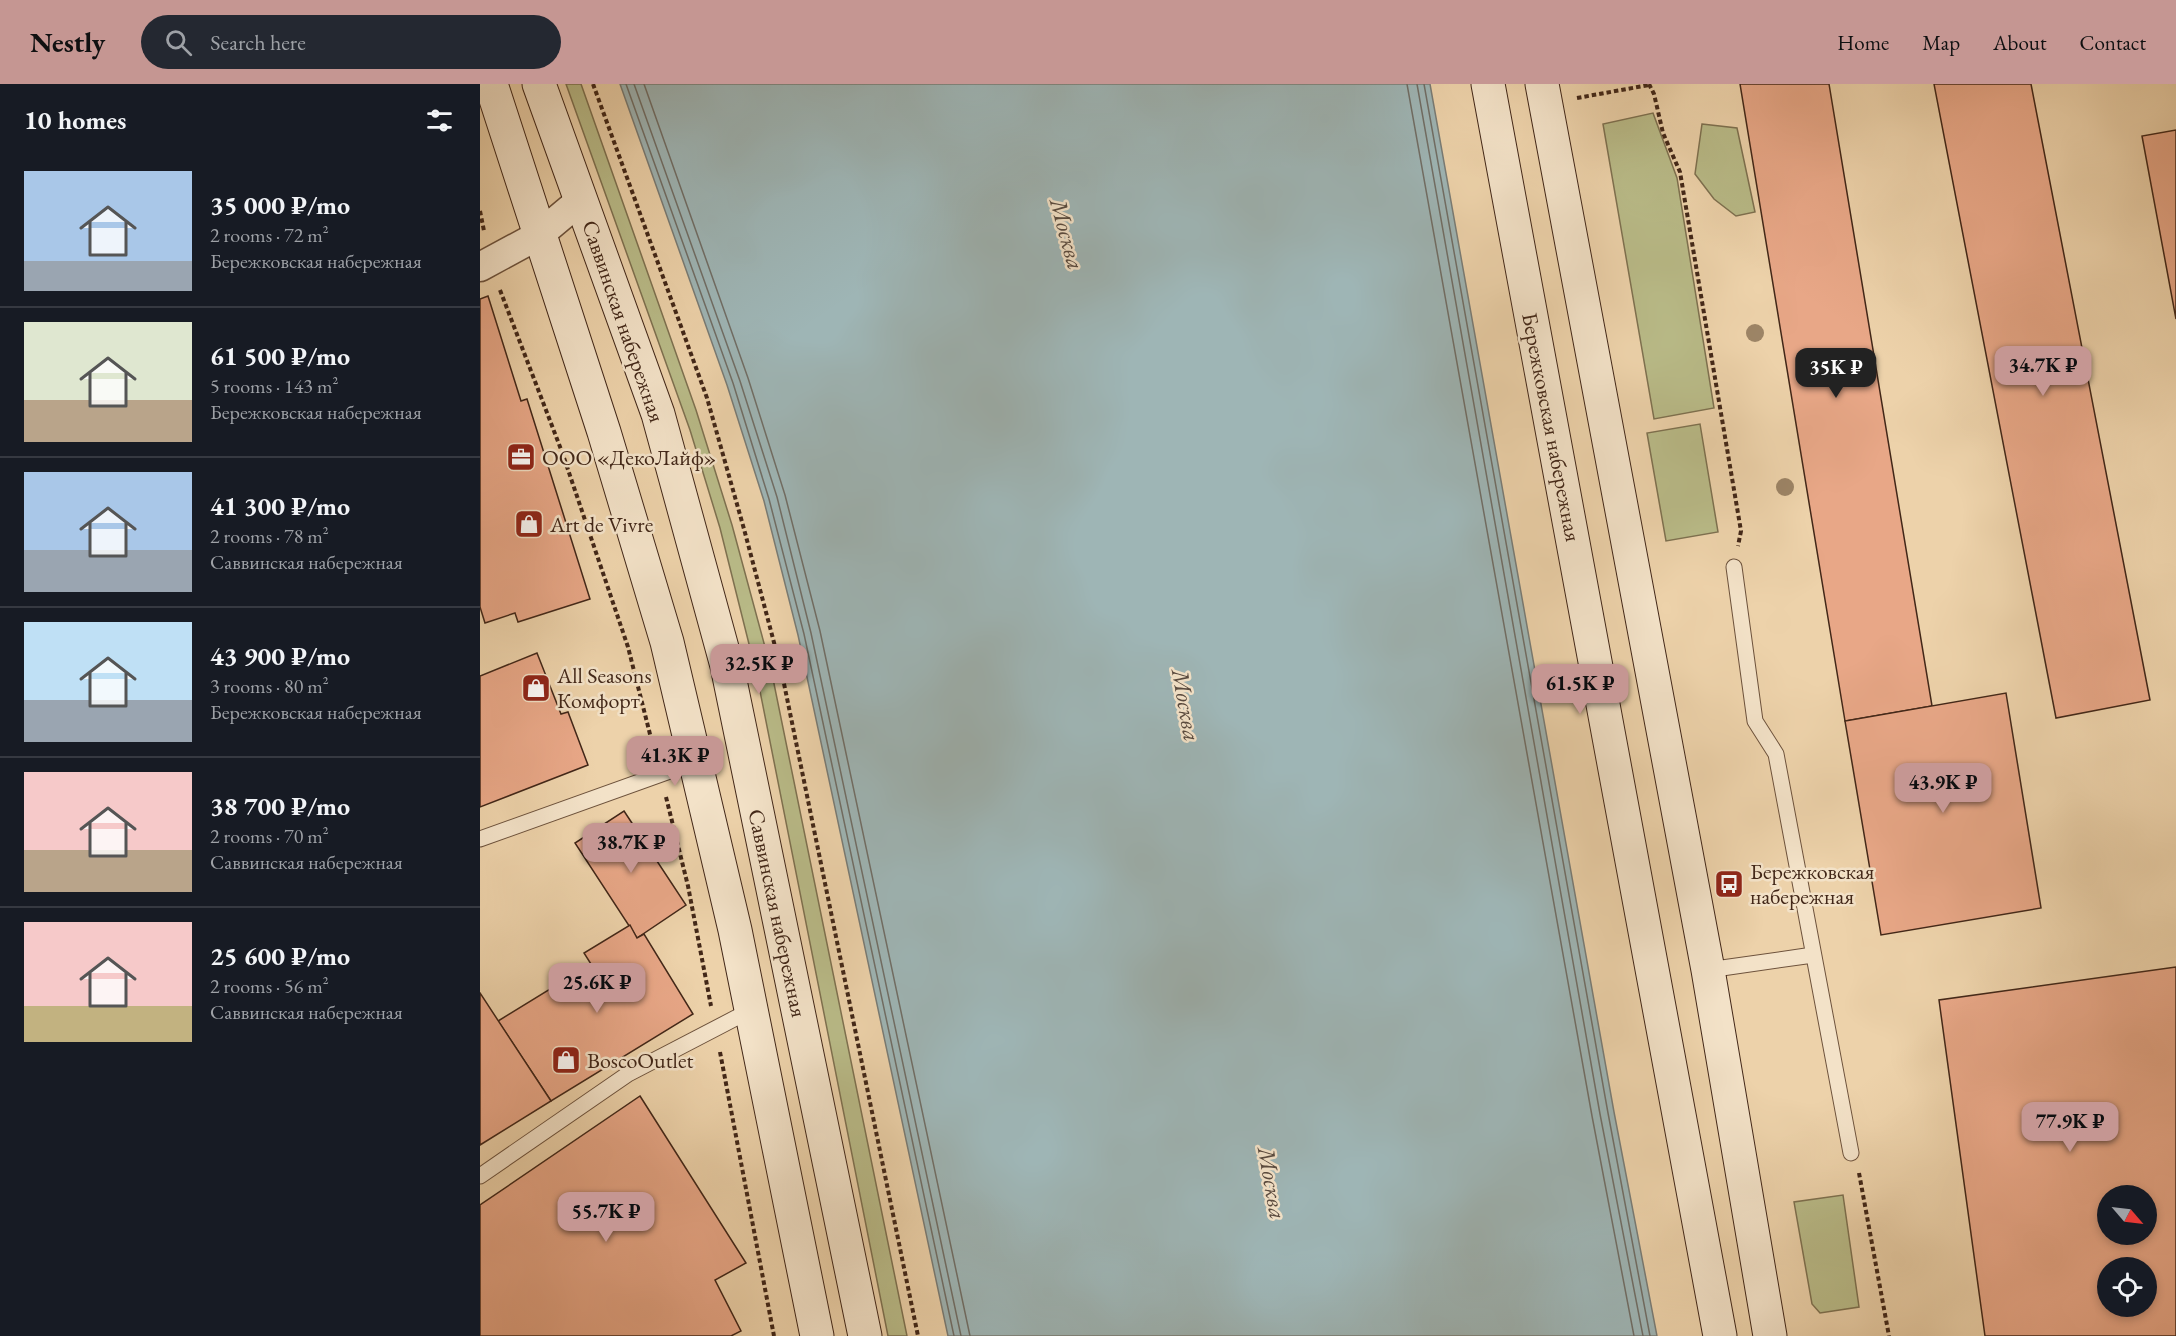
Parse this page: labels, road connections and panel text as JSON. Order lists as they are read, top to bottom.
{
  "streets": {
    "main road": ["Саввинская набережная", "Бережковская набережная"]
  },
  "water": ["Москва"],
  "places": {
    "office": ["ООО «ДекоЛайф»"],
    "shop": ["Art de Vivre", "All Seasons Комфорт", "BoscoOutlet"],
    "bus stop": ["Бережковская набережная"]
  },
  "north": "bottom right",
  "page": {
    "header": "Nestly",
    "search": "Search here",
    "nav": [
      "Home",
      "Map",
      "About",
      "Contact"
    ],
    "heading": "10 homes",
    "list": [
      {
        "name": "35 000 ₽/mo",
        "note": "2 rooms · 72 m² · Бережковская набережная"
      },
      {
        "name": "61 500 ₽/mo",
        "note": "5 rooms · 143 m² · Бережковская набережная"
      },
      {
        "name": "41 300 ₽/mo",
        "note": "2 rooms · 78 m² · Саввинская набережная"
      },
      {
        "name": "43 900 ₽/mo",
        "note": "3 rooms · 80 m² · Бережковская набережная"
      },
      {
        "name": "38 700 ₽/mo",
        "note": "2 rooms · 70 m² · Саввинская набережная"
      },
      {
        "name": "25 600 ₽/mo",
        "note": "2 rooms · 56 m² · Саввинская набережная"
      }
    ],
    "price": [
      "34.7K ₽",
      "35K ₽",
      "32.5K ₽",
      "61.5K ₽",
      "41.3K ₽",
      "43.9K ₽",
      "38.7K ₽",
      "25.6K ₽",
      "77.9K ₽",
      "55.7K ₽"
    ]
  }
}
